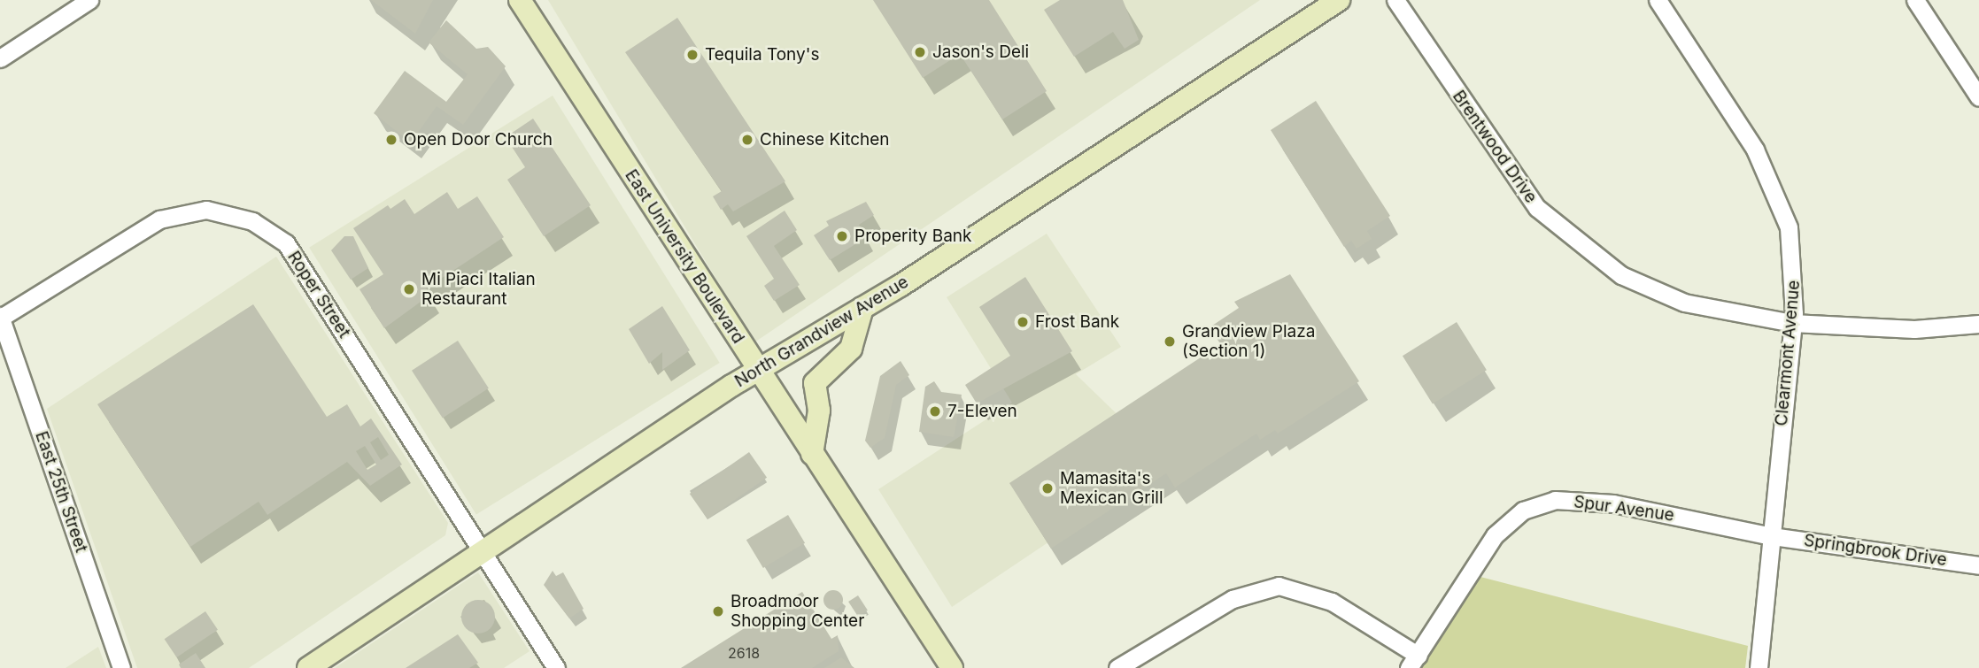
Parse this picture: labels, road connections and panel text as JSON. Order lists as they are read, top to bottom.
{
  "streets": {
    "main road": ["East University Boulevard", "North Grandview Avenue"],
    "street": [
      "Brentwood Drive",
      "Roper Street",
      "Clearmont Avenue",
      "East 25th Street",
      "Spur Avenue",
      "Springbrook Drive"
    ]
  },
  "crossings": [
    ["Brentwood Drive", "Clearmont Avenue"],
    ["East University Boulevard", "North Grandview Avenue"],
    ["Roper Street", "North Grandview Avenue"],
    ["Roper Street", "East 25th Street"],
    ["Clearmont Avenue", "Spur Avenue"],
    ["Clearmont Avenue", "Springbrook Drive"],
    ["Spur Avenue", "Springbrook Drive"]
  ],
  "places": [
    "Jason's Deli",
    "Tequila Tony's",
    "Open Door Church",
    "Chinese Kitchen",
    "Properity Bank",
    "Mi Piaci Italian Restaurant",
    "Frost Bank",
    "Grandview Plaza (Section 1)",
    "7-Eleven",
    "Mamasita's Mexican Grill",
    "Broadmoor Shopping Center"
  ],
  "house_numbers": ["2618"]
}
